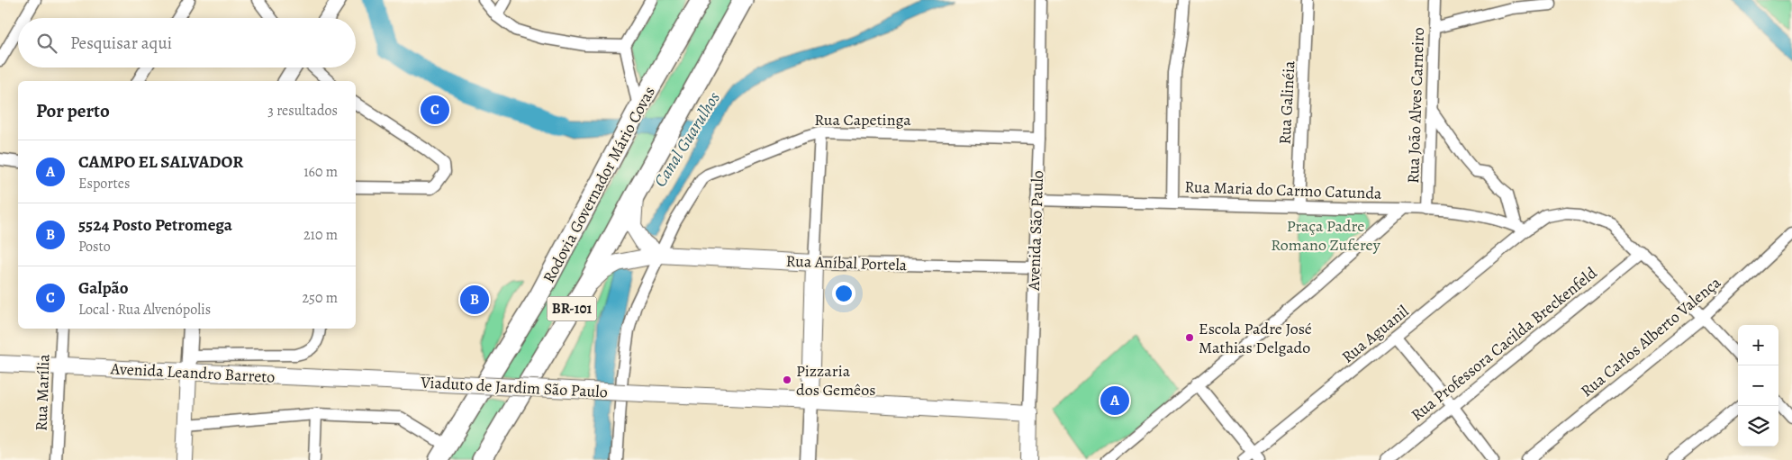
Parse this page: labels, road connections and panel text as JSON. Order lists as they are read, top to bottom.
{
  "streets": {
    "highway": ["Rodovia Governador Mário Covas", "BR-101"],
    "main road": [
      "Avenida São Paulo",
      "Rua Aníbal Portela",
      "Avenida Leandro Barreto",
      "Viaduto de Jardim São Paulo"
    ],
    "street": [
      "Rua Galinéia",
      "Rua João Alves Carneiro",
      "Rua Capetinga",
      "Rua Maria do Carmo Catunda",
      "Rua Aguanil",
      "Rua Carlos Alberto Valença",
      "Rua Professora Cacilda Breckenfeld",
      "Rua Marília"
    ]
  },
  "crossings": [
    ["Rua Galinéia", "Rua Maria do Carmo Catunda"],
    ["Rua João Alves Carneiro", "Rua Maria do Carmo Catunda"],
    ["Rua Capetinga", "Avenida São Paulo"],
    ["Rua Capetinga", "Rua Aníbal Portela"],
    ["Rua Maria do Carmo Catunda", "Avenida São Paulo"],
    ["Rua Maria do Carmo Catunda", "Rua Aguanil"],
    ["Avenida São Paulo", "Rua Aníbal Portela"],
    ["Avenida São Paulo", "Viaduto de Jardim São Paulo"],
    ["Rua Aníbal Portela", "BR-101"],
    ["Rua Aguanil", "Rua Carlos Alberto Valença"],
    ["Rua Aguanil", "Rua Professora Cacilda Breckenfeld"],
    ["Avenida Leandro Barreto", "Viaduto de Jardim São Paulo"],
    ["Avenida Leandro Barreto", "Rua Marília"]
  ],
  "water": ["Canal Guarulhos"],
  "parks": ["Praça Padre Romano Zuferey"],
  "places": ["Escola Padre José Mathias Delgado", "Pizzaria dos Gemêos"],
  "page": {
    "search": "Pesquisar aqui",
    "heading": ["Por perto", "3 resultados"],
    "pins": ["C", "B", "A"],
    "list": [
      {
        "mark": "A",
        "name": "CAMPO EL SALVADOR",
        "note": "Esportes",
        "value": "160 m"
      },
      {
        "mark": "B",
        "name": "5524 Posto Petromega",
        "note": "Posto",
        "value": "210 m"
      },
      {
        "mark": "C",
        "name": "Galpão",
        "note": "Local · Rua Alvenópolis",
        "value": "250 m"
      }
    ],
    "map_buttons": ["+", "−"]
  }
}
